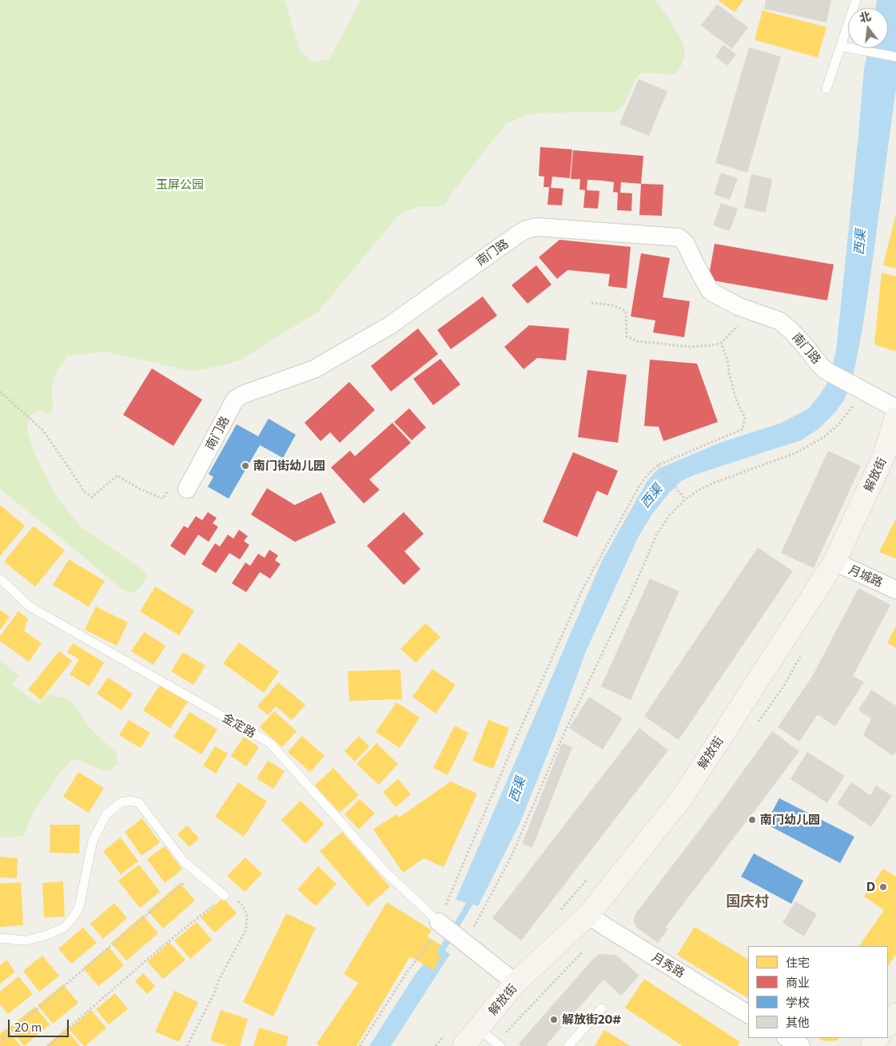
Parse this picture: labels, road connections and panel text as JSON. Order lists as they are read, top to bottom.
{
  "streets": {
    "street": [
      "南门路",
      "解放街",
      "月城路",
      "月秀路"
    ],
    "lane": ["金定路"]
  },
  "crossings": [
    ["解放街", "月城路"],
    ["解放街", "月秀路"]
  ],
  "districts": ["国庆村"],
  "water": ["西渠"],
  "parks": ["玉屏公园"],
  "places": [
    "南门街幼儿园",
    "南门幼儿园",
    "D",
    "解放街20#"
  ],
  "legend": [
    "住宅",
    "商业",
    "学校",
    "其他"
  ],
  "scale_bar": "20 m",
  "north": "top"
}
